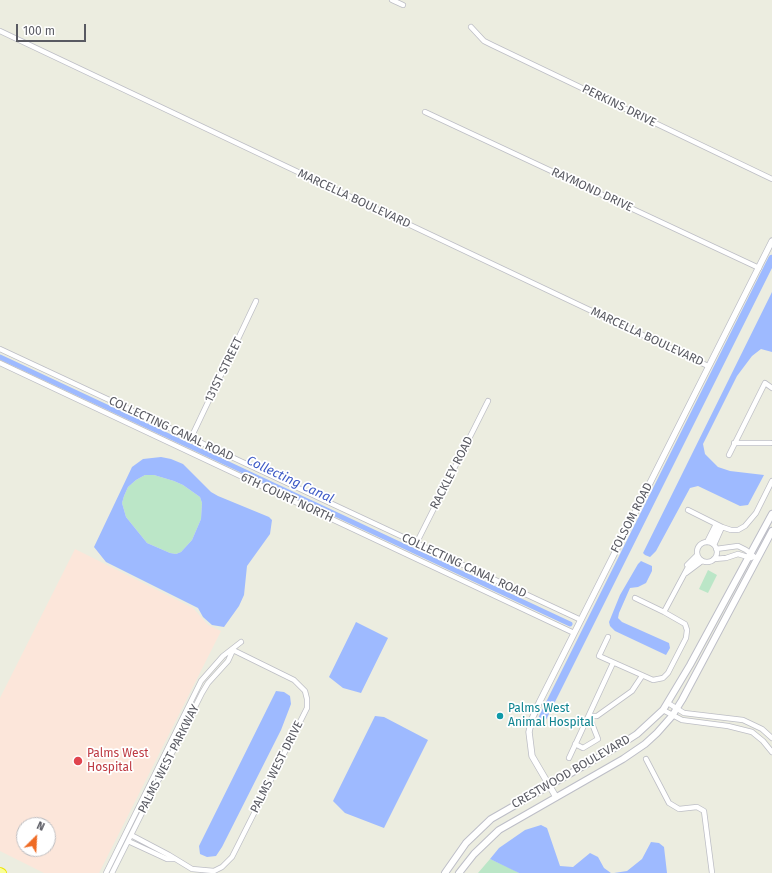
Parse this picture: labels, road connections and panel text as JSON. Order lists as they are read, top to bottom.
{
  "streets": {
    "main road": ["CRESTWOOD BOULEVARD"],
    "street": [
      "PERKINS DRIVE",
      "RAYMOND DRIVE",
      "MARCELLA BOULEVARD",
      "131ST STREET",
      "COLLECTING CANAL ROAD",
      "RACKLEY ROAD",
      "6TH COURT NORTH",
      "FOLSOM ROAD",
      "PALMS WEST PARKWAY",
      "PALMS WEST DRIVE"
    ]
  },
  "crossings": [
    ["RAYMOND DRIVE", "FOLSOM ROAD"],
    ["MARCELLA BOULEVARD", "FOLSOM ROAD"],
    ["131ST STREET", "COLLECTING CANAL ROAD"],
    ["COLLECTING CANAL ROAD", "RACKLEY ROAD"],
    ["COLLECTING CANAL ROAD", "FOLSOM ROAD"],
    ["6TH COURT NORTH", "FOLSOM ROAD"],
    ["FOLSOM ROAD", "CRESTWOOD BOULEVARD"],
    ["PALMS WEST PARKWAY", "PALMS WEST DRIVE"]
  ],
  "water": ["Collecting Canal"],
  "places": ["Palms West Animal Hospital", "Palms West Hospital"],
  "scale_bar": "100 m",
  "north": "top right"
}
